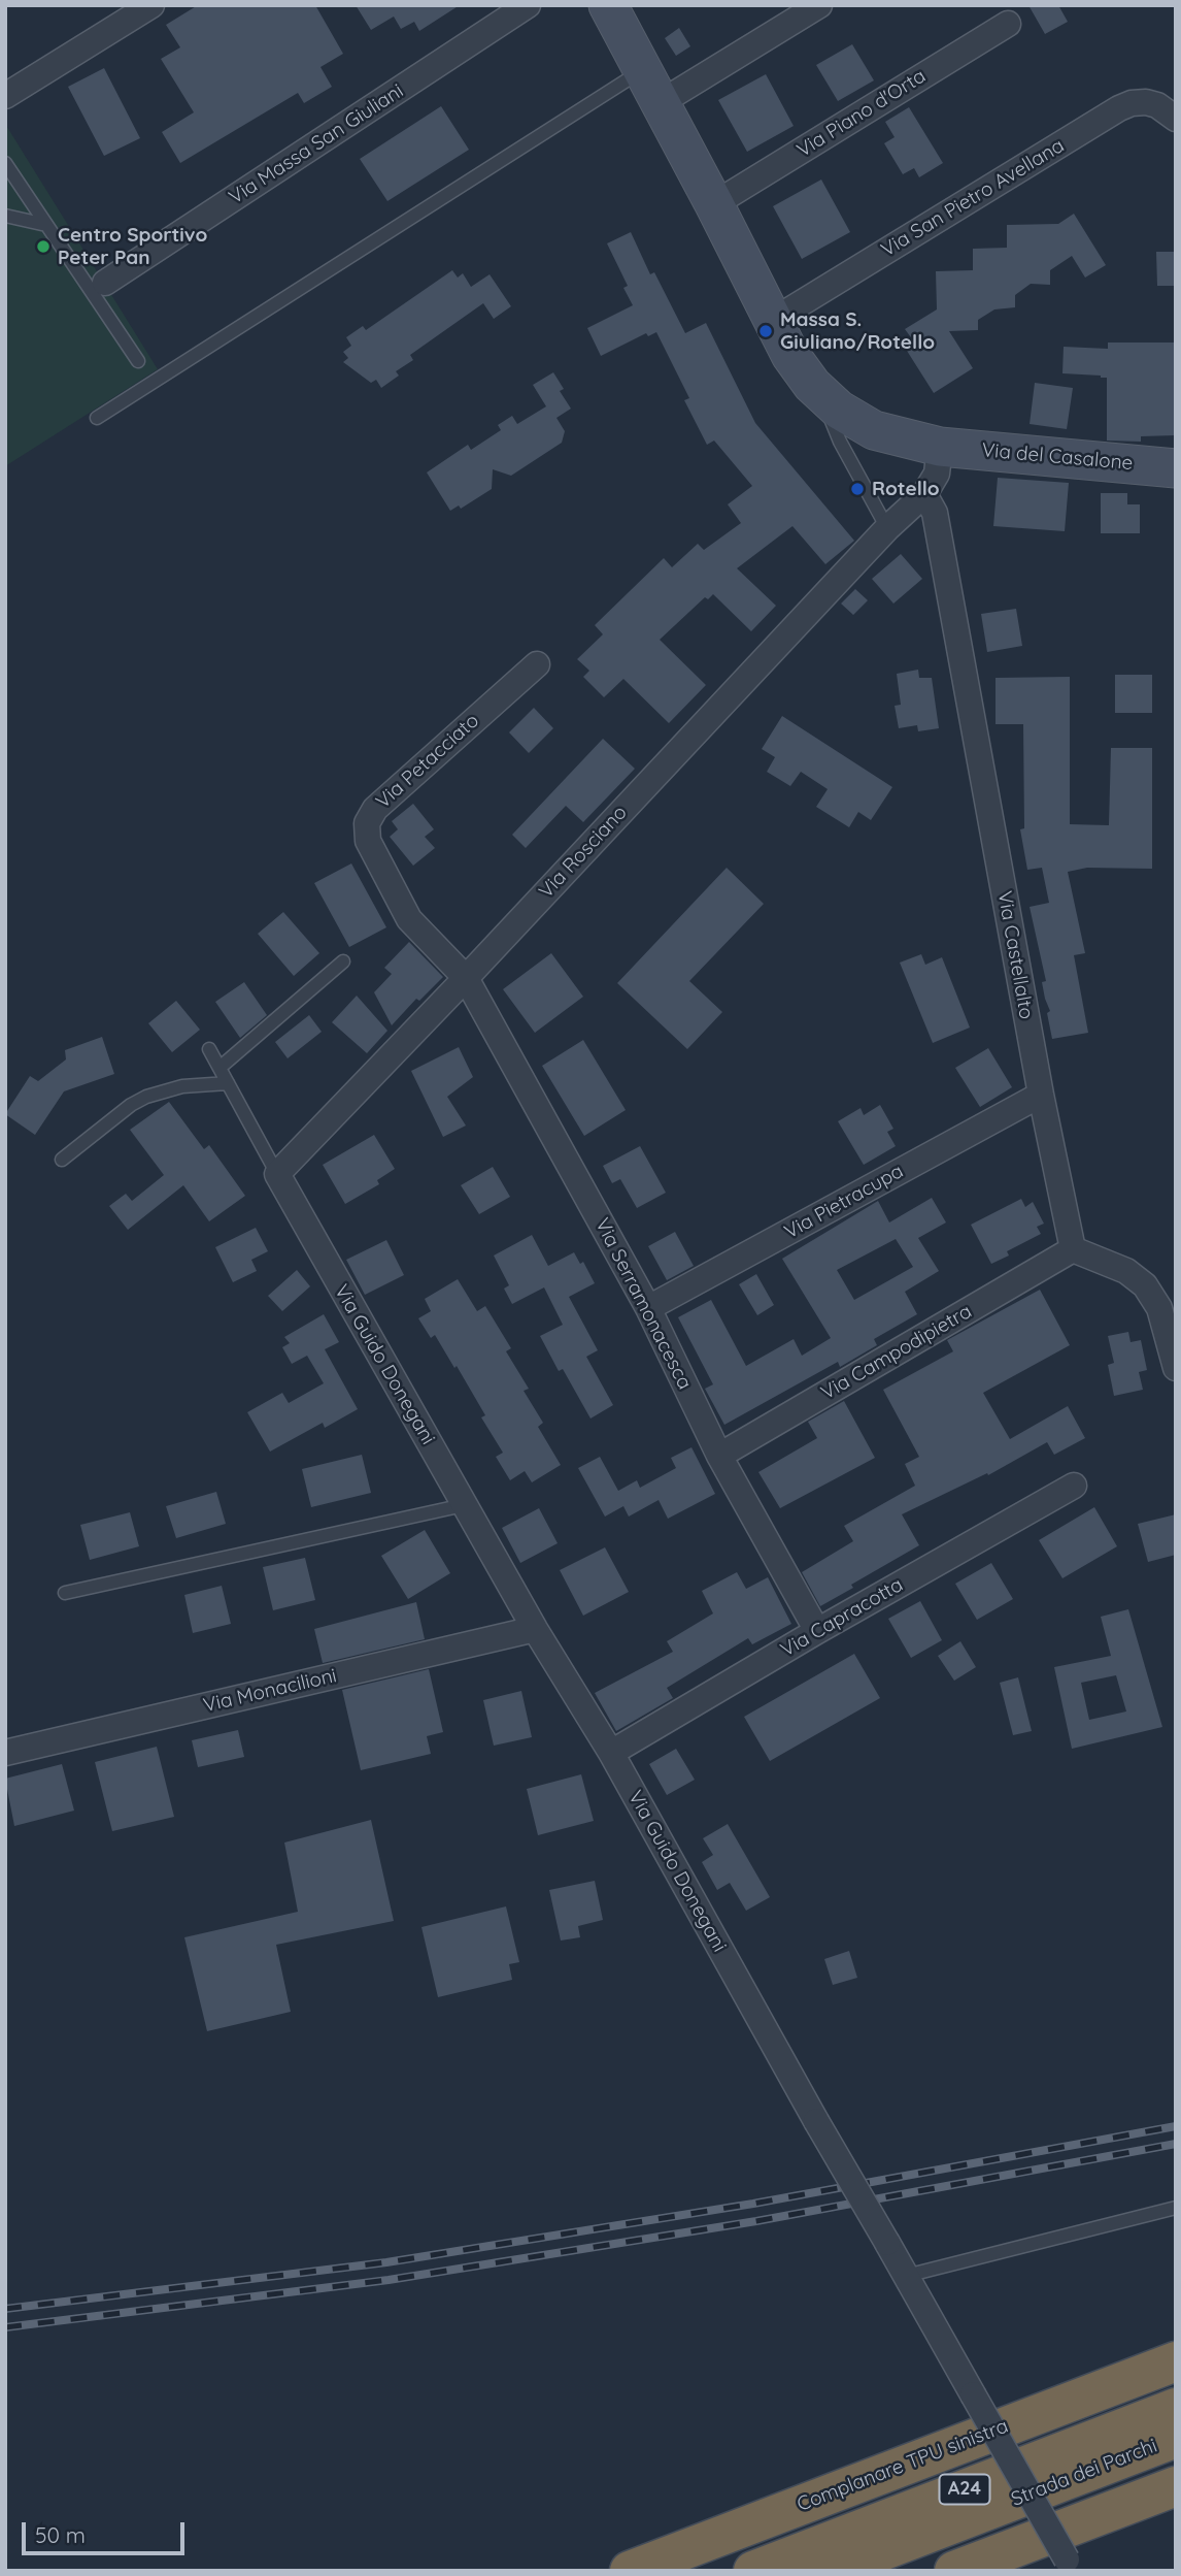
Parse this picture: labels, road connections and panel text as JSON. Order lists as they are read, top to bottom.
{
  "streets": {
    "highway": ["Complanare TPU sinistra", "Strada dei Parchi", "A24"],
    "street": [
      "Via Piano d'Orta",
      "Via Massa San Giuliani",
      "Via San Pietro Avellana",
      "Via del Casalone",
      "Via Petacciato",
      "Via Rosciano",
      "Via Castellalto",
      "Via Pietracupa",
      "Via Serramonacesca",
      "Via Campodipietra",
      "Via Guido Donegani",
      "Via Capracotta",
      "Via Monacilioni"
    ]
  },
  "crossings": [
    ["Via Piano d'Orta", "Via del Casalone"],
    ["Via San Pietro Avellana", "Via del Casalone"],
    ["Via Petacciato", "Via Rosciano"],
    ["Via Petacciato", "Via Serramonacesca"],
    ["Via Rosciano", "Via Castellalto"],
    ["Via Rosciano", "Via Serramonacesca"],
    ["Via Rosciano", "Via Guido Donegani"],
    ["Via Castellalto", "Via Pietracupa"],
    ["Via Castellalto", "Via Campodipietra"],
    ["Via Pietracupa", "Via Serramonacesca"],
    ["Via Serramonacesca", "Via Campodipietra"],
    ["Via Serramonacesca", "Via Capracotta"],
    ["Via Guido Donegani", "Via Capracotta"],
    ["Via Guido Donegani", "Via Monacilioni"]
  ],
  "places": ["Centro Sportivo Peter Pan", "Massa S. Giuliano/Rotello", "Rotello"],
  "scale_bar": "50 m"
}
